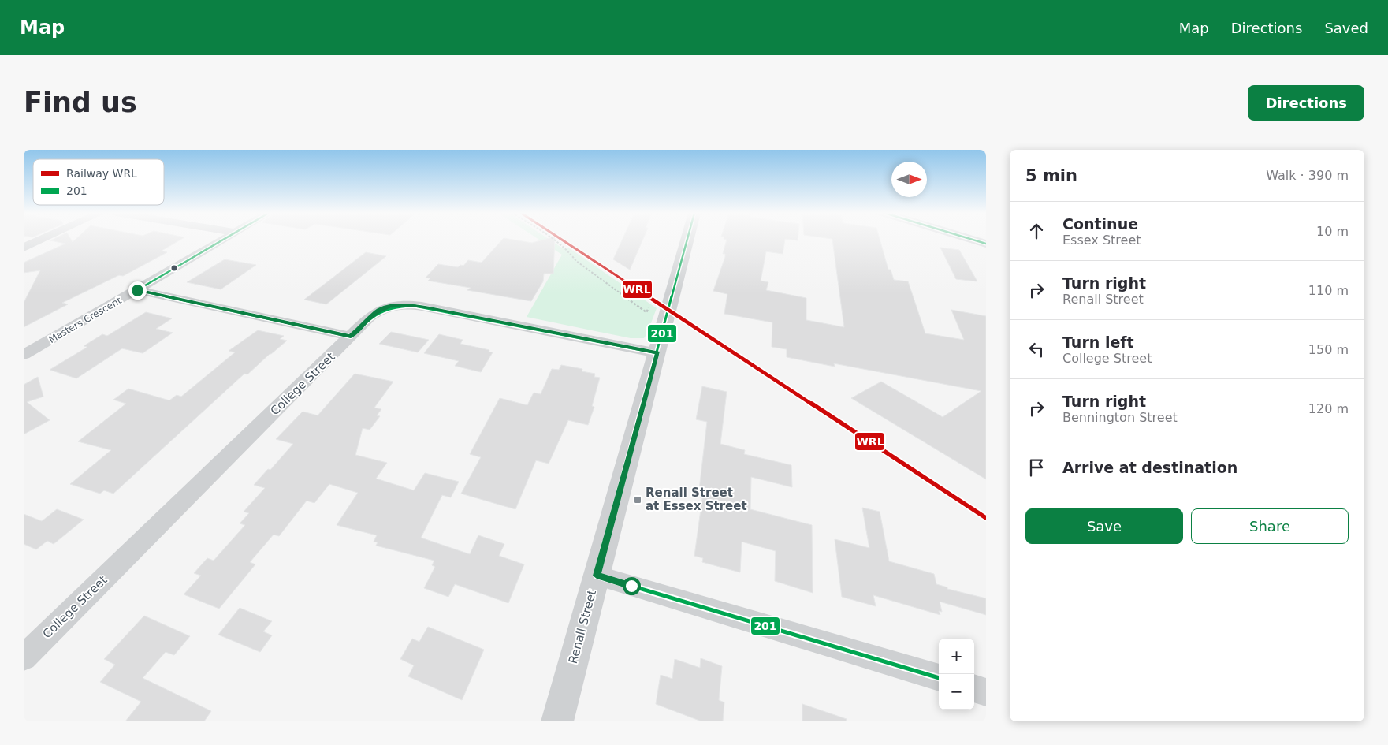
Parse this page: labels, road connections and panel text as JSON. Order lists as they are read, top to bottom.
{
  "streets": {
    "street": ["Masters Crescent", "College Street", "Renall Street"]
  },
  "crossings": [
    ["College Street", "Renall Street"]
  ],
  "places": {
    "transit": ["Renall Street at Essex Street"]
  },
  "lines": ["rail line WRL", "transit line 201"],
  "legend": ["Railway WRL", "201"],
  "north": "right",
  "page": {
    "header": "Map",
    "nav": ["Map", "Directions", "Saved"],
    "buttons": [
      "Directions",
      ["Save", "Share"]
    ],
    "title": "Find us",
    "heading": ["5 min", "Walk · 390 m"],
    "list": [
      ["Continue", "Essex Street", "10 m"],
      ["Turn right", "Renall Street", "110 m"],
      ["Turn left", "College Street", "150 m"],
      ["Turn right", "Bennington Street", "120 m"],
      "Arrive at destination"
    ],
    "map_buttons": ["+", "−"]
  }
}
